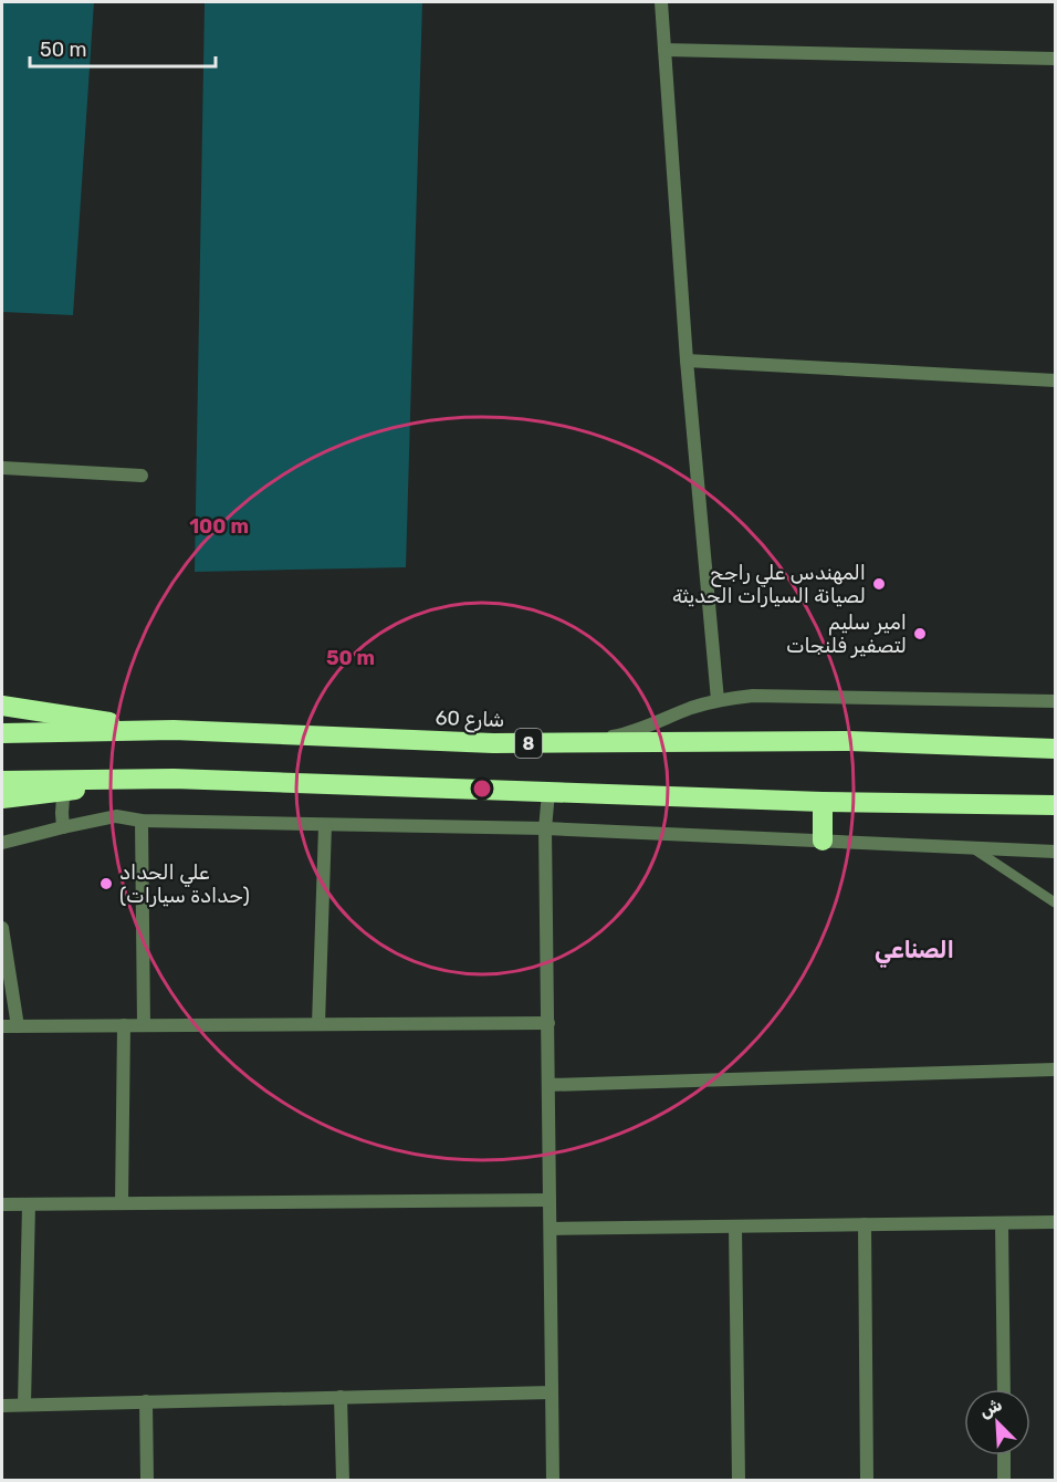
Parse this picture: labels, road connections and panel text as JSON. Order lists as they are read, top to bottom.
{
  "streets": {
    "highway": ["شارع 60", "8"]
  },
  "districts": ["الصناعي"],
  "places": ["المهندس علي راجح لصيانة السيارات الحديثة", "امير سليم لتصفير فلنجات", "علي الحداد (حدادة سيارات)"],
  "scale_bar": "50 m",
  "north": "top left",
  "rings": ["100 m", "50 m"]
}
